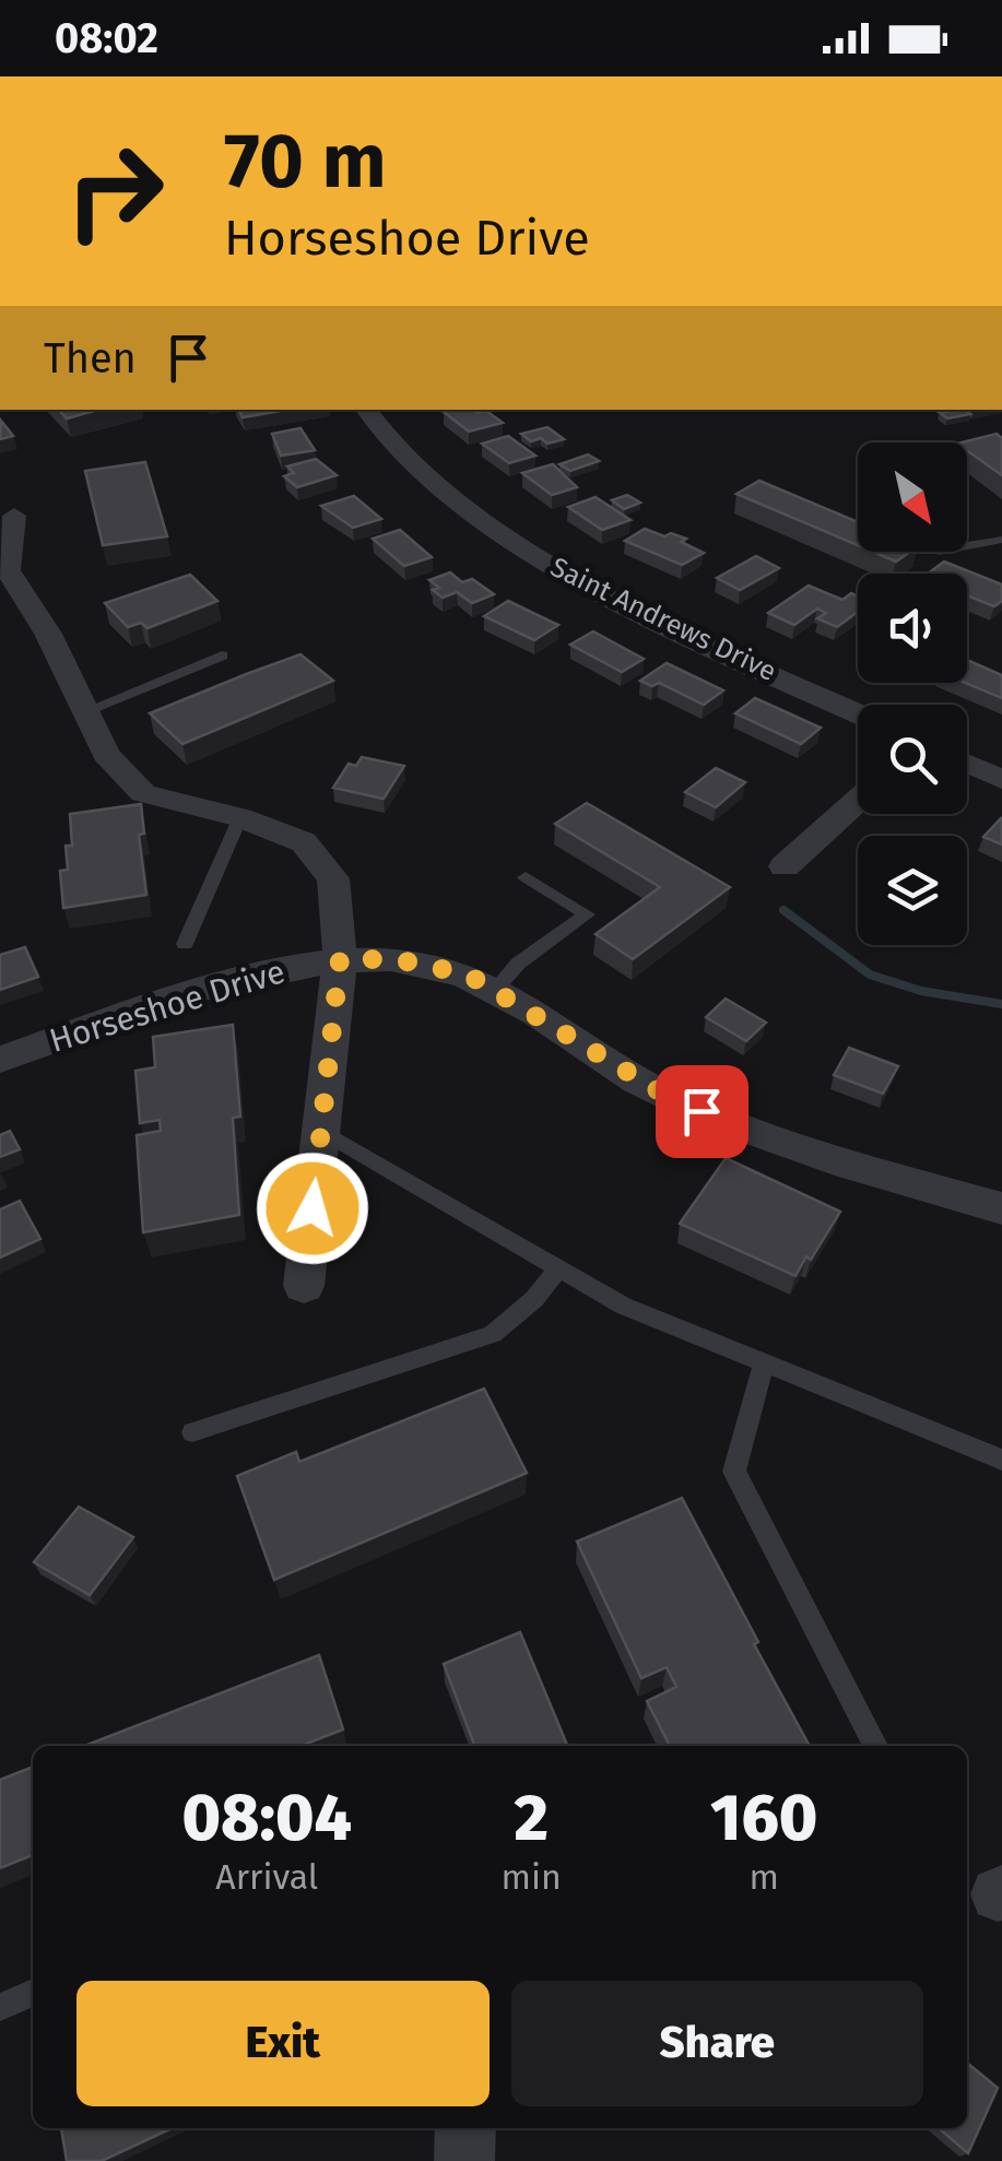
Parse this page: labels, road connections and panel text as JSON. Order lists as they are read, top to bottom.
{
  "streets": {
    "street": ["Saint Andrews Drive", "Horseshoe Drive"]
  },
  "north": "bottom right",
  "page": {
    "status": "08:02",
    "turn": ["70 m", "Horseshoe Drive"],
    "then": "Then",
    "eta": [
      "08:04",
      "Arrival",
      "2",
      "min",
      "160",
      "m"
    ],
    "buttons": ["Exit", "Share"]
  }
}
